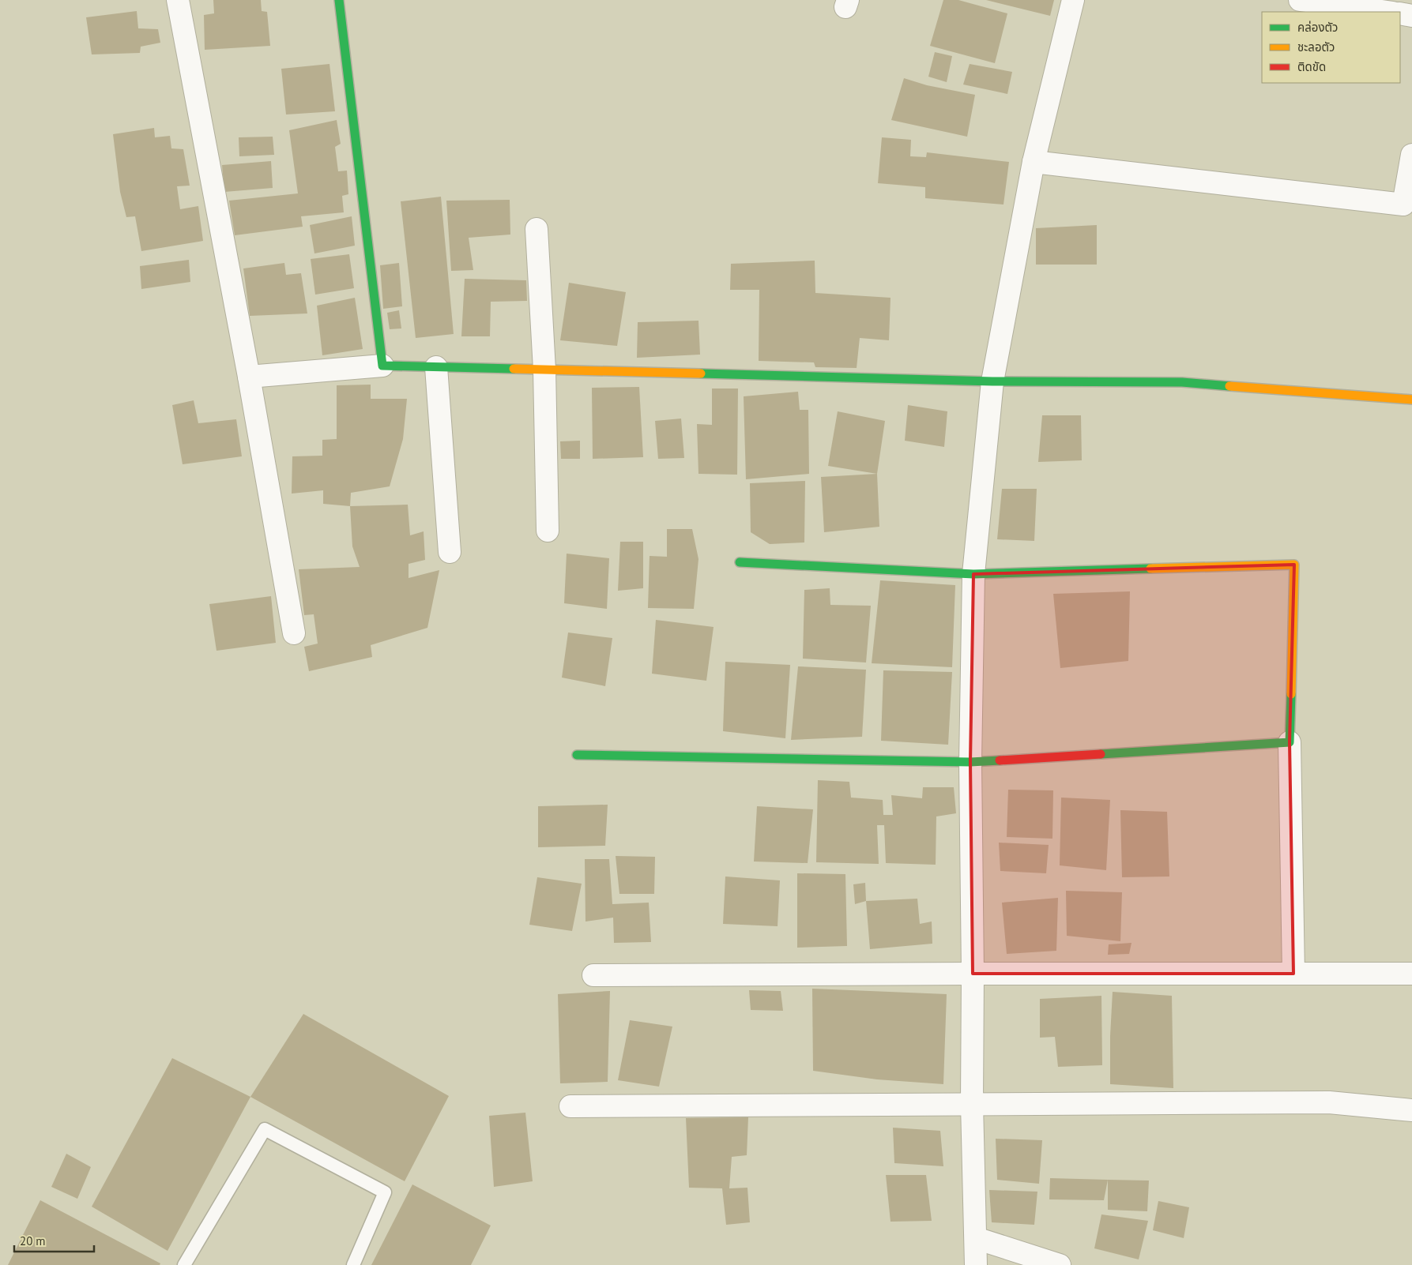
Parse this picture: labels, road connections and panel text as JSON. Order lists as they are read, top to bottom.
{
  "legend": ["คล่องตัว", "ชะลอตัว", "ติดขัด"],
  "scale_bar": "20 m"
}
